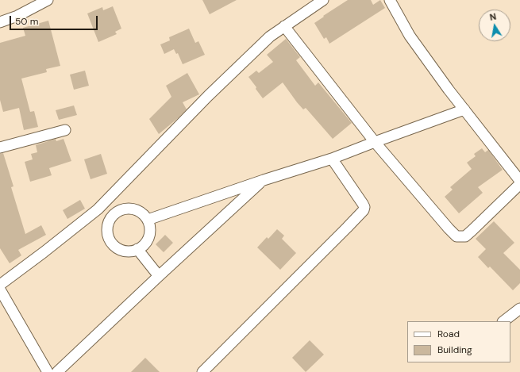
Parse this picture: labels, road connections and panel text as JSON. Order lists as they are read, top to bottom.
{
  "legend": ["Road", "Building"],
  "scale_bar": "50 m",
  "north": "top"
}
